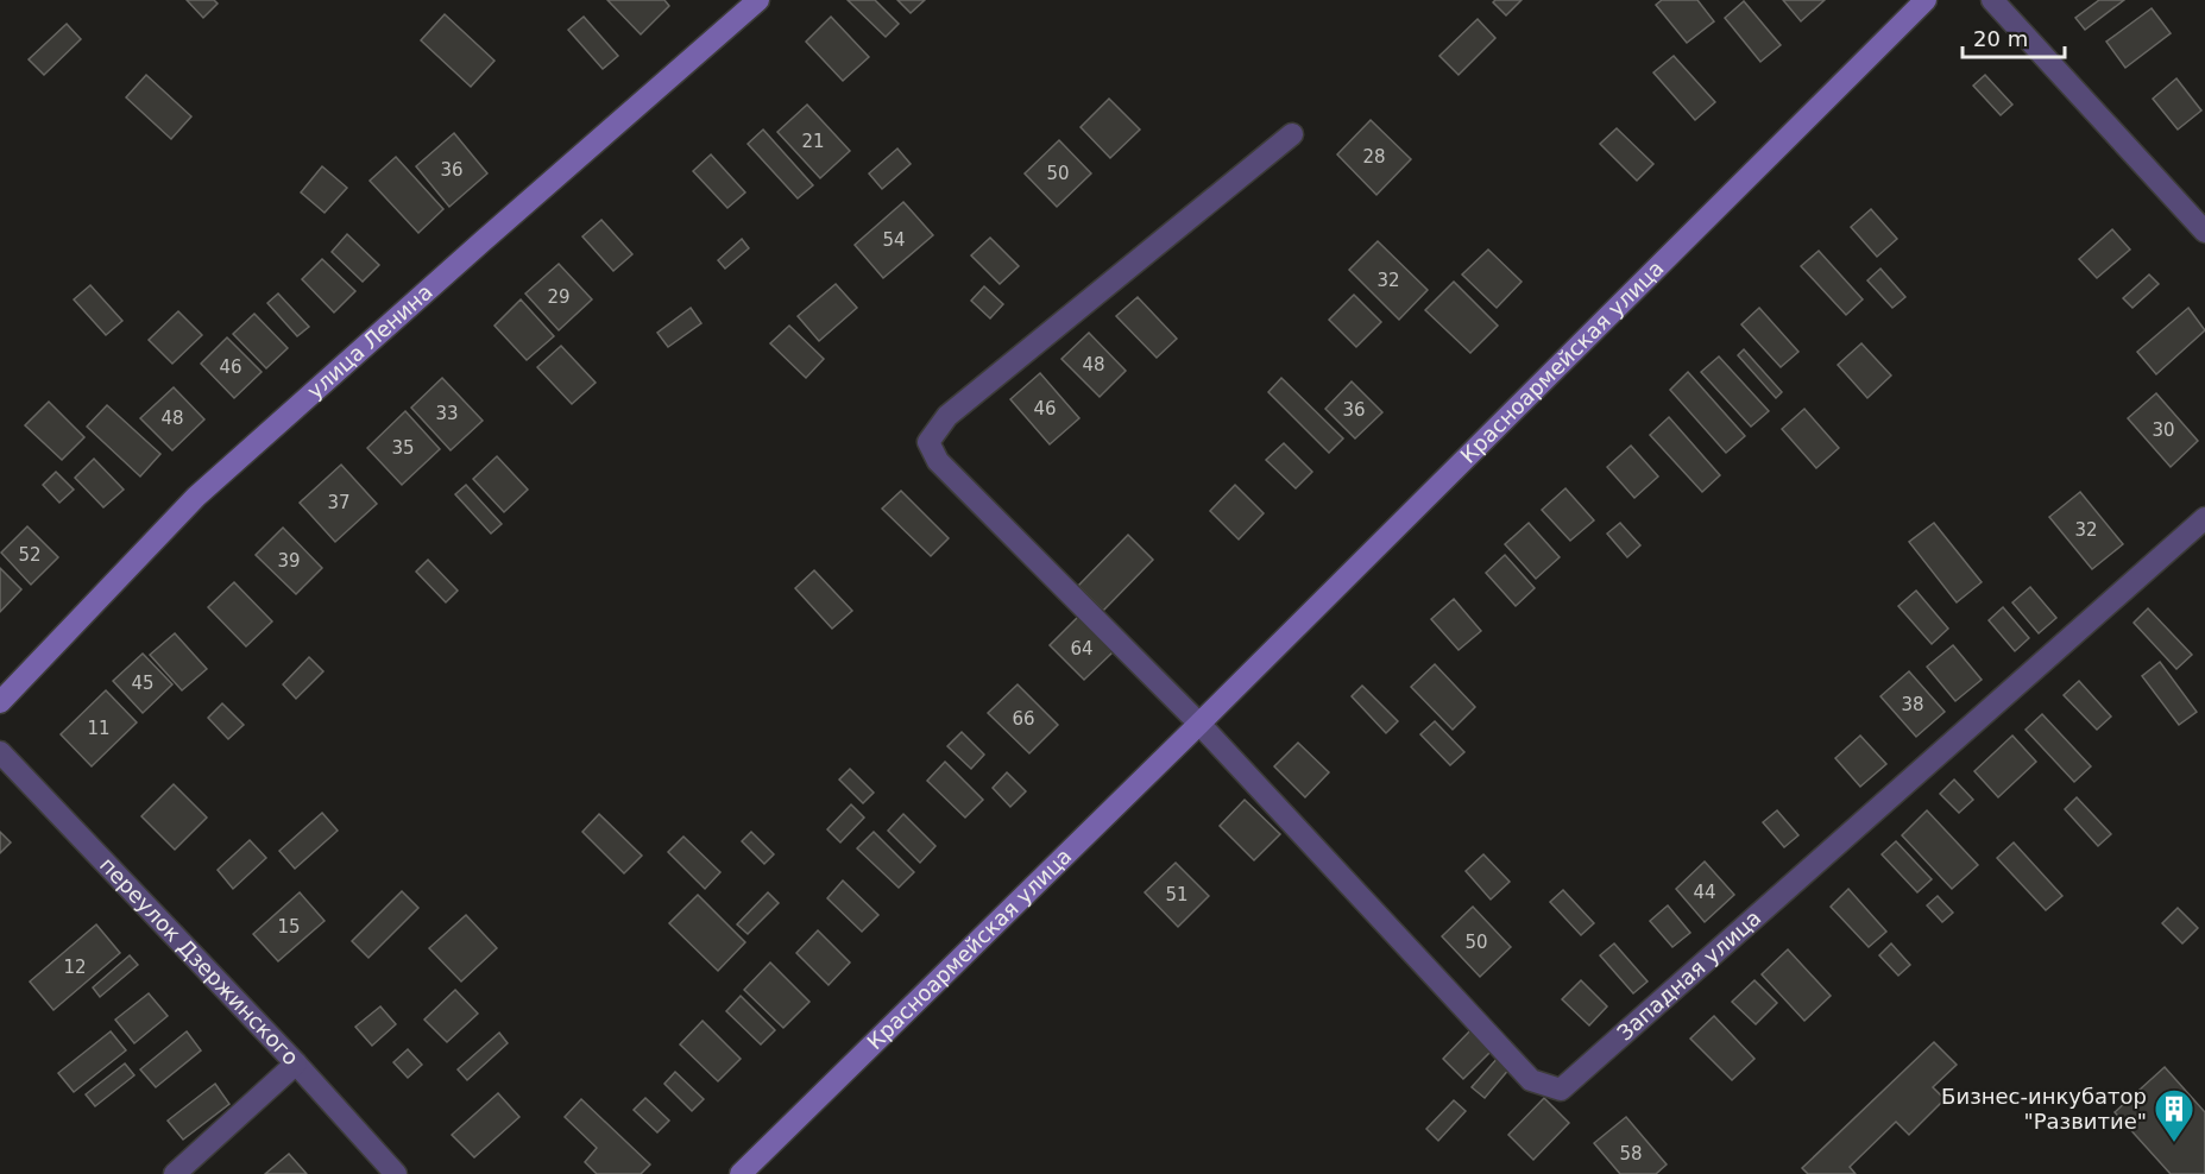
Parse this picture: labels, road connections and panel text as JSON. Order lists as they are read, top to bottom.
{
  "streets": {
    "street": [
      "улица Ленина",
      "Красноармейская улица",
      "переулок Дзержинского",
      "Западная улица"
    ]
  },
  "crossings": [
    ["Красноармейская улица", "Западная улица"]
  ],
  "places": {
    "building": ["Бизнес-инкубатор \"Развитие\""]
  },
  "house_numbers": [
    "21",
    "28",
    "36",
    "50",
    "54",
    "32",
    "29",
    "48",
    "46",
    "46",
    "36",
    "33",
    "48",
    "30",
    "35",
    "37",
    "32",
    "52",
    "39",
    "64",
    "45",
    "38",
    "66",
    "11",
    "44",
    "51",
    "15",
    "50",
    "12",
    "58"
  ],
  "scale_bar": "20 m"
}
